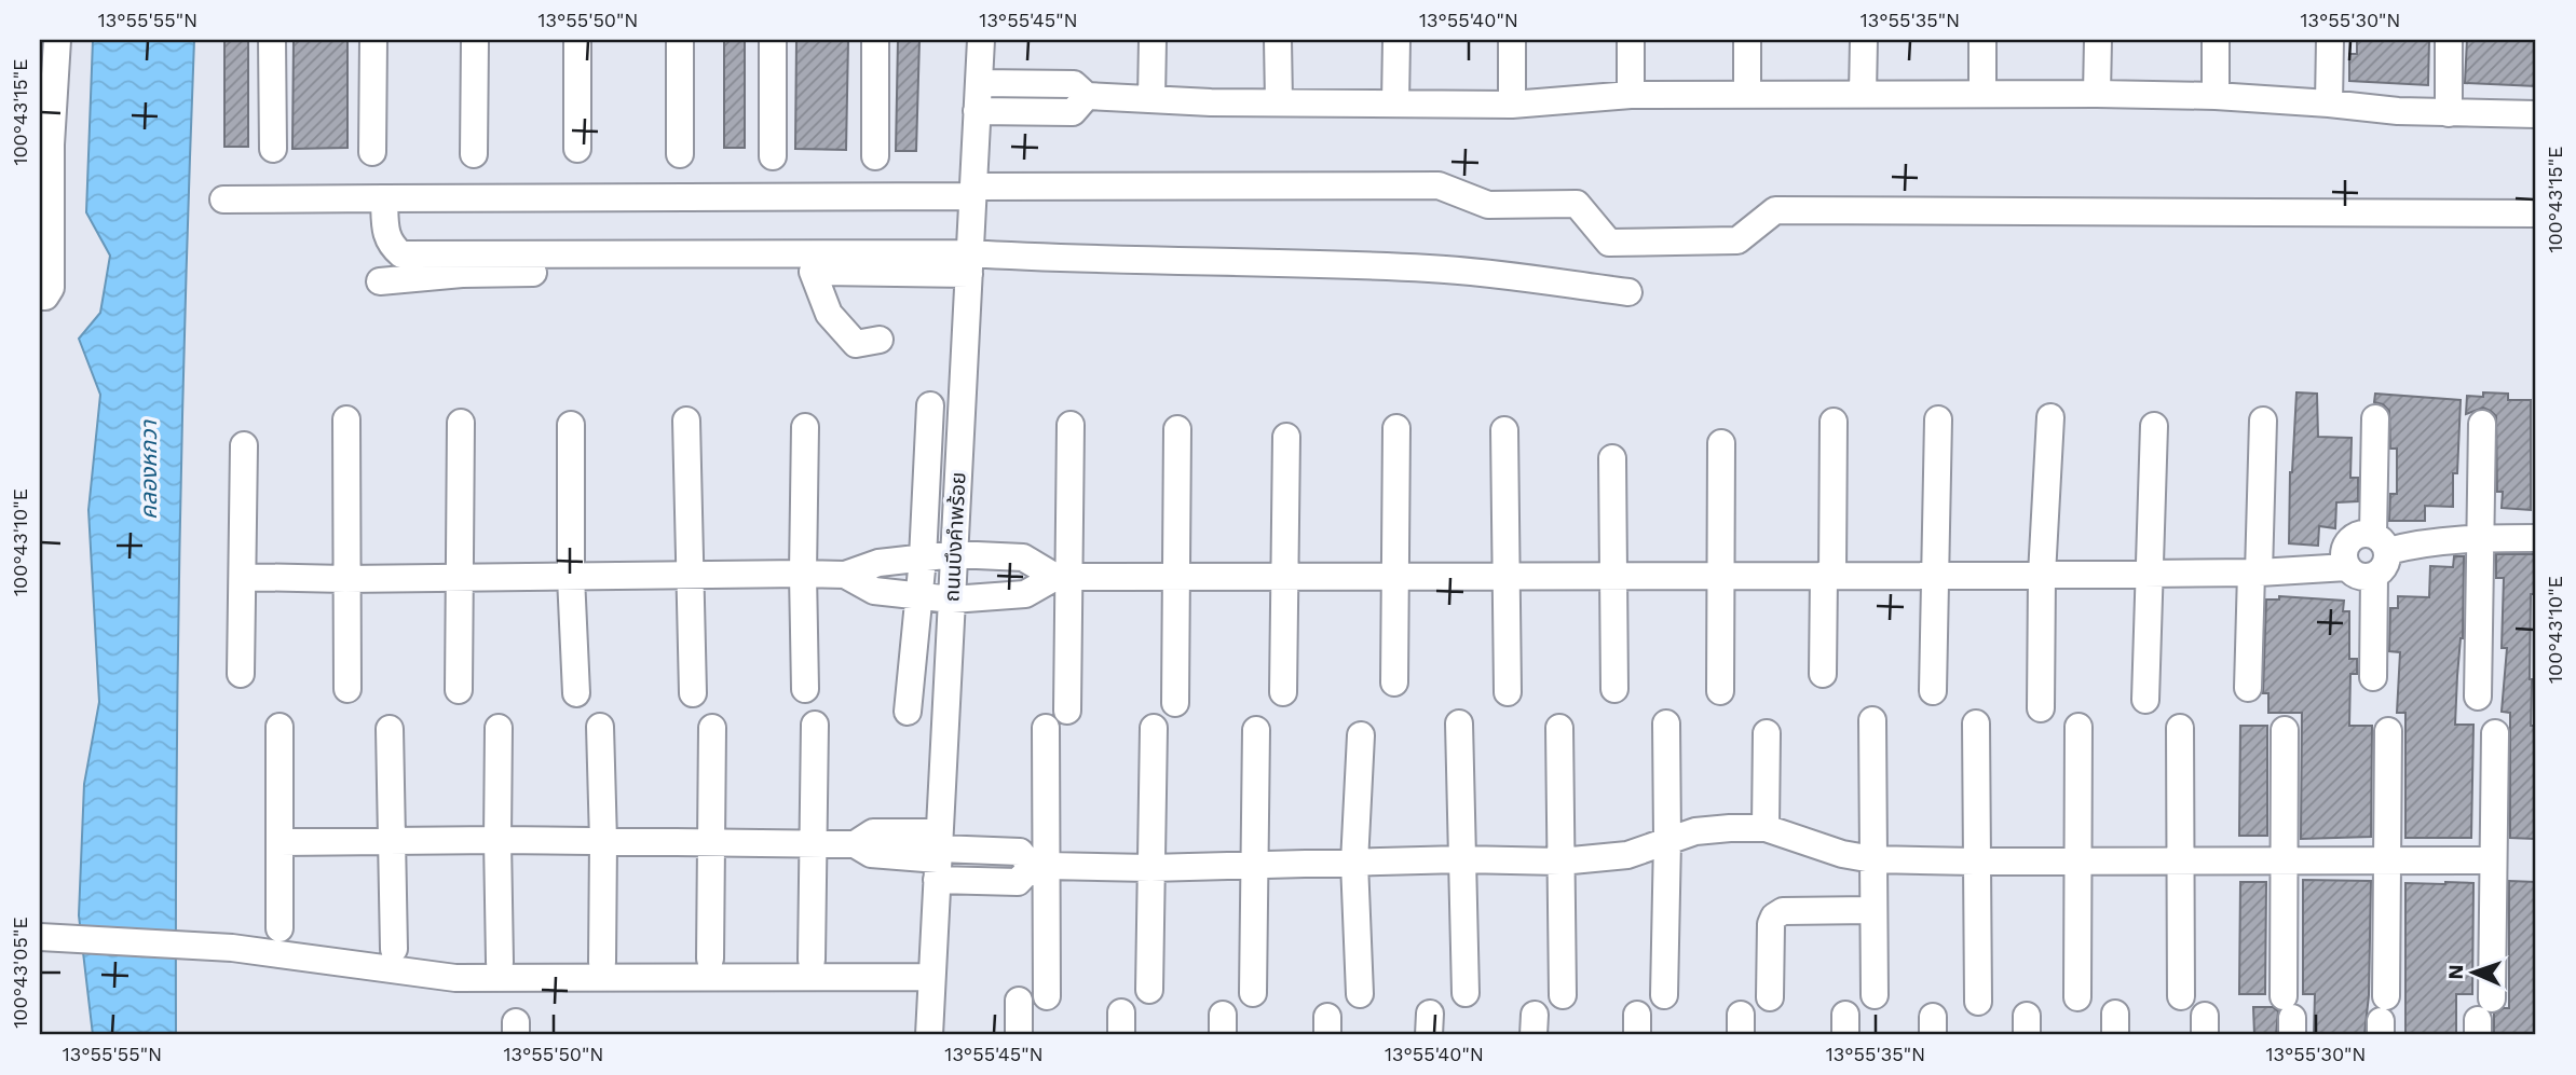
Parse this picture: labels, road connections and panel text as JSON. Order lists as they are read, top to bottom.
{
  "streets": {
    "street": ["ถนนบึงคำพร้อย"]
  },
  "water": ["คลองหกวา"],
  "north": "left",
  "coordinates": [
    "13°55'55\"N",
    "13°55'50\"N",
    "13°55'45\"N",
    "13°55'40\"N",
    "13°55'35\"N",
    "13°55'30\"N",
    "100°43'15\"E",
    "100°43'10\"E",
    "100°43'05\"E"
  ]
}
